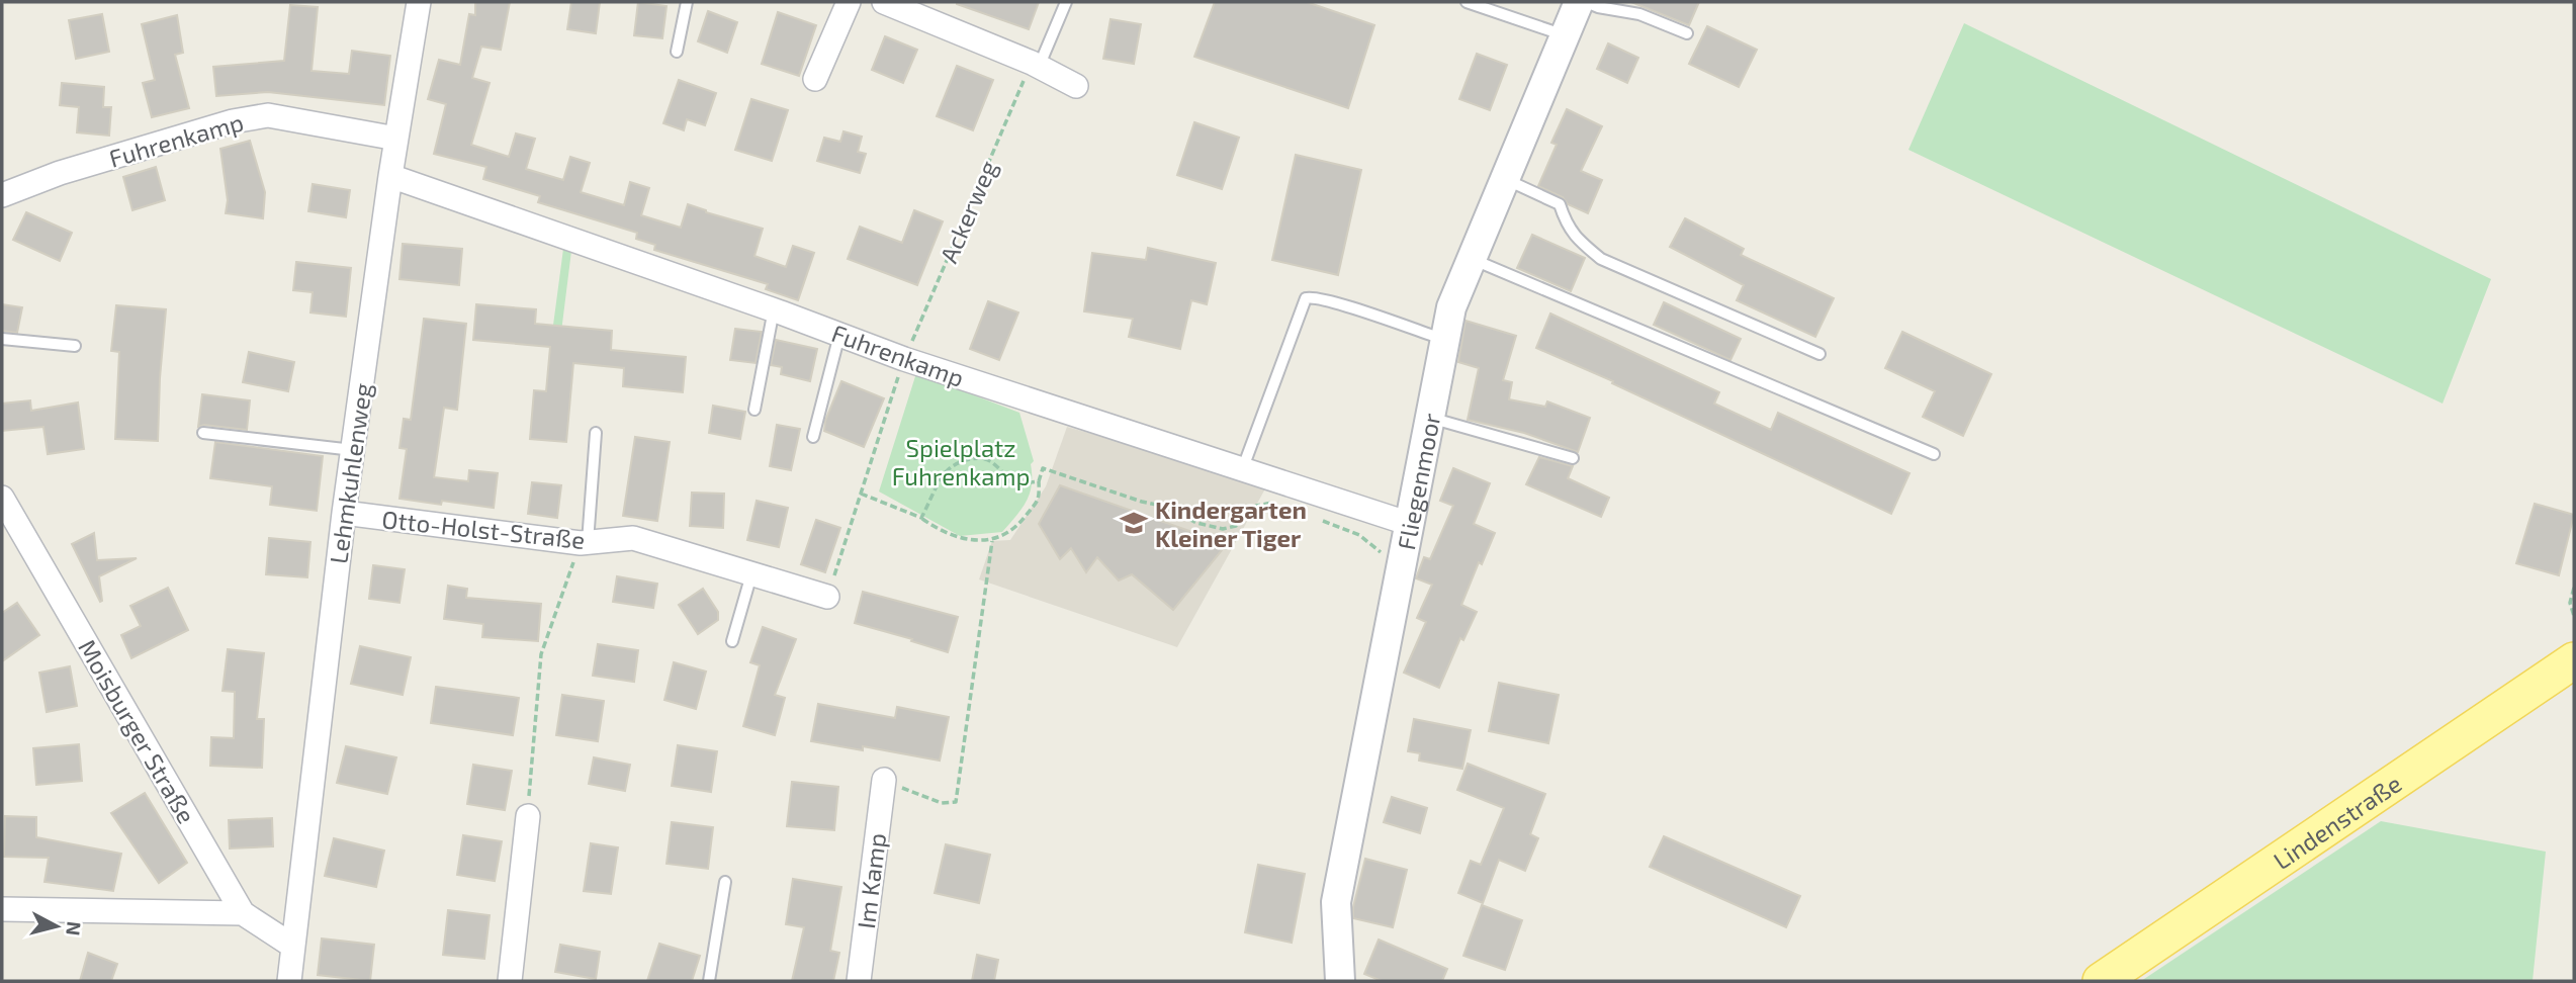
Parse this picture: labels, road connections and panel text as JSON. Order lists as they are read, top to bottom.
{
  "streets": {
    "main road": ["Lindenstraße"],
    "street": [
      "Fuhrenkamp",
      "Lehmkuhlenweg",
      "Fliegenmoor",
      "Otto-Holst-Straße",
      "Moisburger Straße",
      "Im Kamp"
    ],
    "path": ["Ackerweg"]
  },
  "crossings": [
    ["Fuhrenkamp", "Ackerweg"],
    ["Fuhrenkamp", "Lehmkuhlenweg"],
    ["Fuhrenkamp", "Fliegenmoor"],
    ["Ackerweg", "Otto-Holst-Straße"],
    ["Lehmkuhlenweg", "Otto-Holst-Straße"],
    ["Lehmkuhlenweg", "Moisburger Straße"]
  ],
  "parks": ["Spielplatz Fuhrenkamp"],
  "places": {
    "school or university": ["Kindergarten Kleiner Tiger"]
  },
  "north": "right"
}
